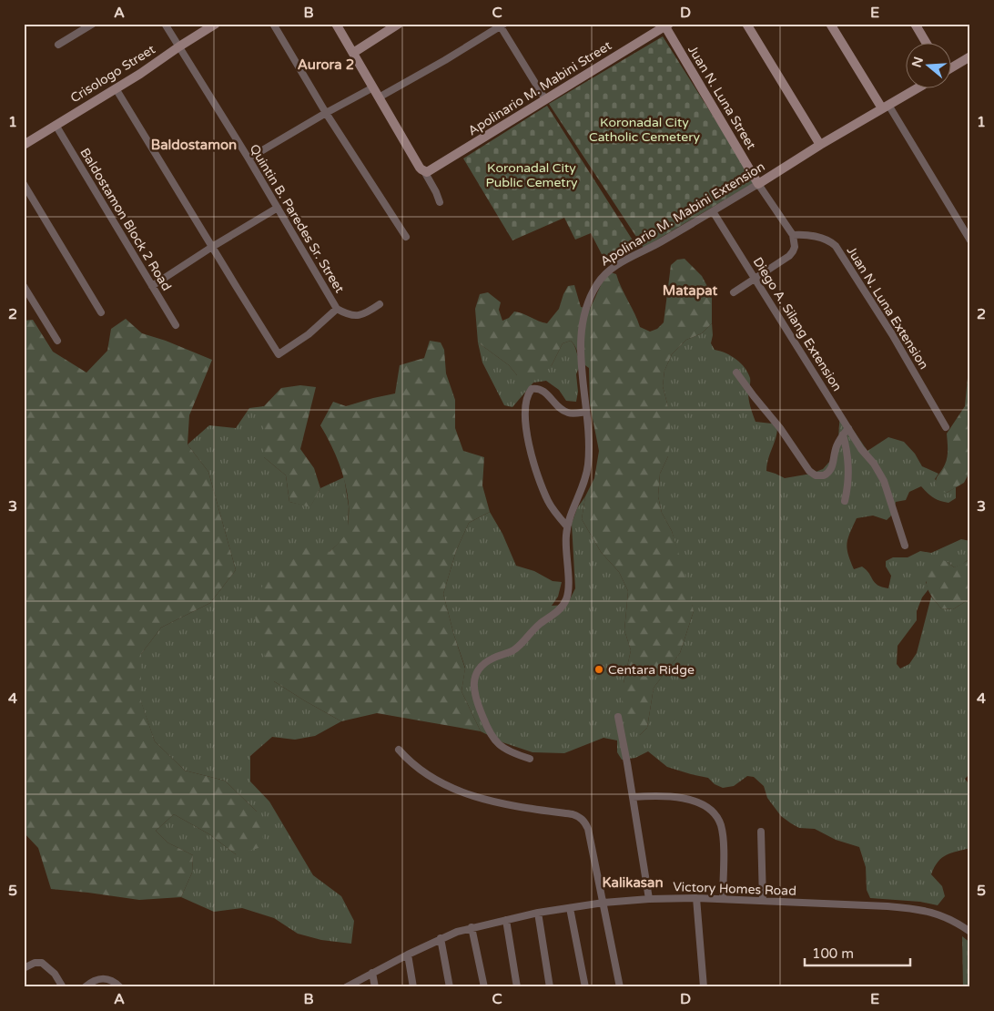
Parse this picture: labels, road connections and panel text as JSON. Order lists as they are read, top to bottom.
{
  "streets": {
    "street": [
      "Crisologo Street",
      "Apolinario M. Mabini Street",
      "Juan N. Luna Street",
      "Apolinario M. Mabini Extension",
      "Quintin B. Paredes Sr. Street",
      "Baldostamon Block 2 Road",
      "Juan N. Luna Extension",
      "Diego A. Silang Extension",
      "Victory Homes Road"
    ]
  },
  "crossings": [
    ["Crisologo Street", "Quintin B. Paredes Sr. Street"],
    ["Crisologo Street", "Baldostamon Block 2 Road"],
    ["Apolinario M. Mabini Street", "Juan N. Luna Street"],
    ["Juan N. Luna Street", "Apolinario M. Mabini Extension"],
    ["Apolinario M. Mabini Extension", "Diego A. Silang Extension"]
  ],
  "districts": [
    "Aurora 2",
    "Baldostamon",
    "Matapat",
    "Kalikasan"
  ],
  "parks": ["Koronadal City Catholic Cemetery", "Koronadal City Public Cemetry"],
  "places": ["Centara Ridge"],
  "scale_bar": "100 m",
  "north": "left",
  "grid": {
    "columns": [
      "A",
      "B",
      "C",
      "D",
      "E"
    ],
    "rows": [
      "1",
      "2",
      "3",
      "4",
      "5"
    ]
  }
}
